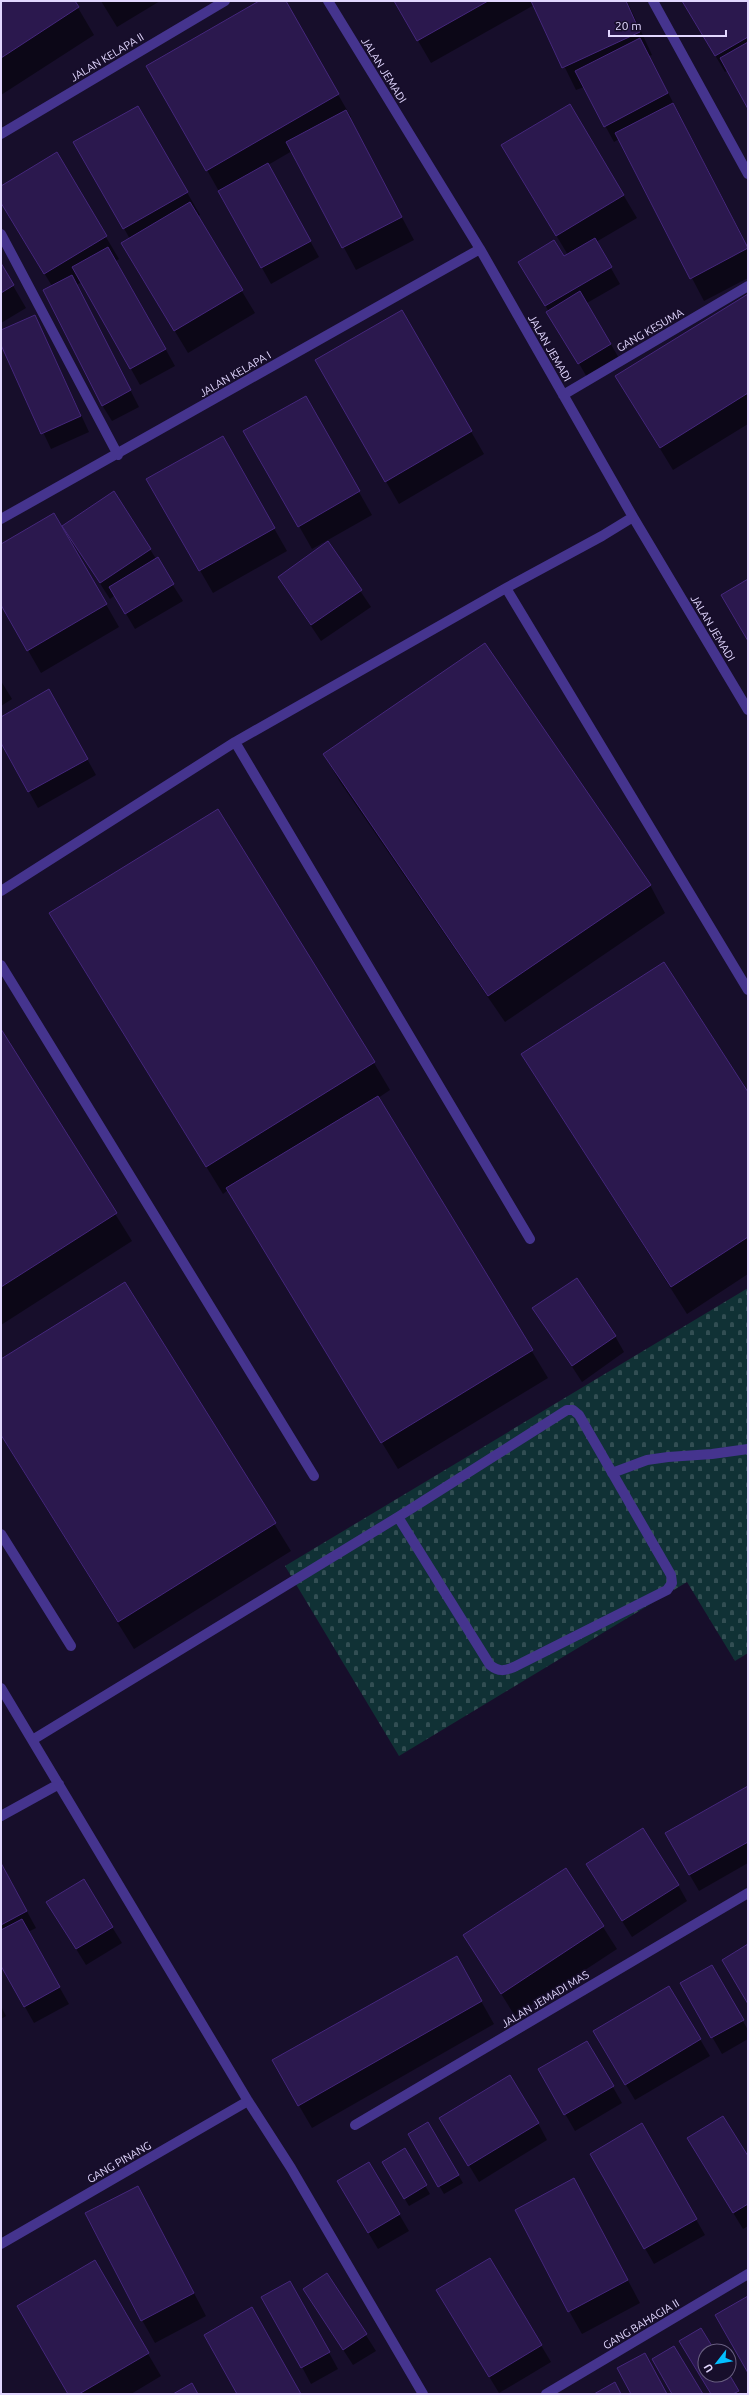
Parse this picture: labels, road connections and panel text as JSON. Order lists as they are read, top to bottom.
{
  "streets": {
    "street": [
      "JALAN KELAPA II",
      "JALAN JEMADI",
      "GANG KESUMA",
      "JALAN KELAPA I",
      "JALAN JEMADI MAS",
      "GANG PINANG",
      "GANG BAHAGIA II"
    ]
  },
  "crossings": [
    ["JALAN JEMADI", "GANG KESUMA"],
    ["JALAN JEMADI", "JALAN KELAPA I"]
  ],
  "scale_bar": "20 m",
  "north": "bottom left"
}
